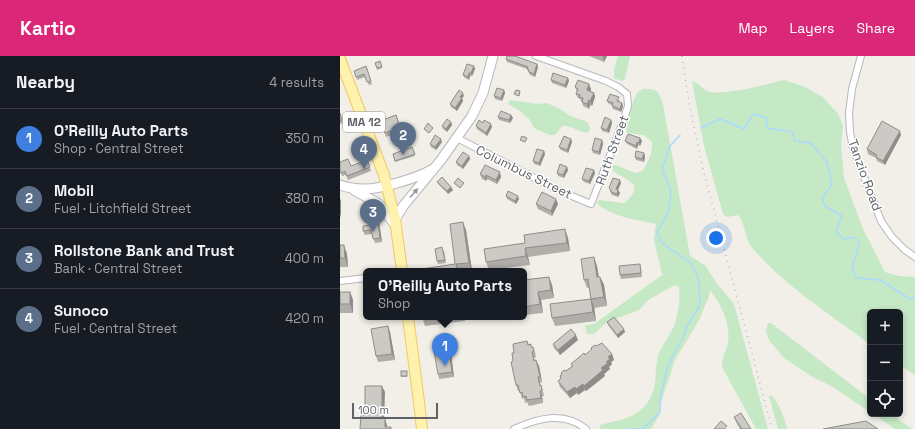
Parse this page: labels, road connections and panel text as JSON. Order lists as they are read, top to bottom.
{
  "streets": {
    "main road": ["MA 12"],
    "street": ["Ruth Street", "Columbus Street", "Tanzio Road"]
  },
  "crossings": [
    ["Ruth Street", "Columbus Street"]
  ],
  "scale_bar": "100 m",
  "page": {
    "header": "Kartio",
    "nav": ["Map", "Layers", "Share"],
    "heading": ["Nearby", "4 results"],
    "list": [
      {
        "mark": "1",
        "name": "O'Reilly Auto Parts",
        "note": "Shop · Central Street",
        "value": "350 m"
      },
      {
        "mark": "2",
        "name": "Mobil",
        "note": "Fuel · Litchfield Street",
        "value": "380 m"
      },
      {
        "mark": "3",
        "name": "Rollstone Bank and Trust",
        "note": "Bank · Central Street",
        "value": "400 m"
      },
      {
        "mark": "4",
        "name": "Sunoco",
        "note": "Fuel · Central Street",
        "value": "420 m"
      }
    ],
    "pins": [
      "2",
      "4",
      "3",
      "1"
    ],
    "popup": ["O'Reilly Auto Parts", "Shop"],
    "map_buttons": ["+", "−"],
    "scale": "100 m"
  }
}
